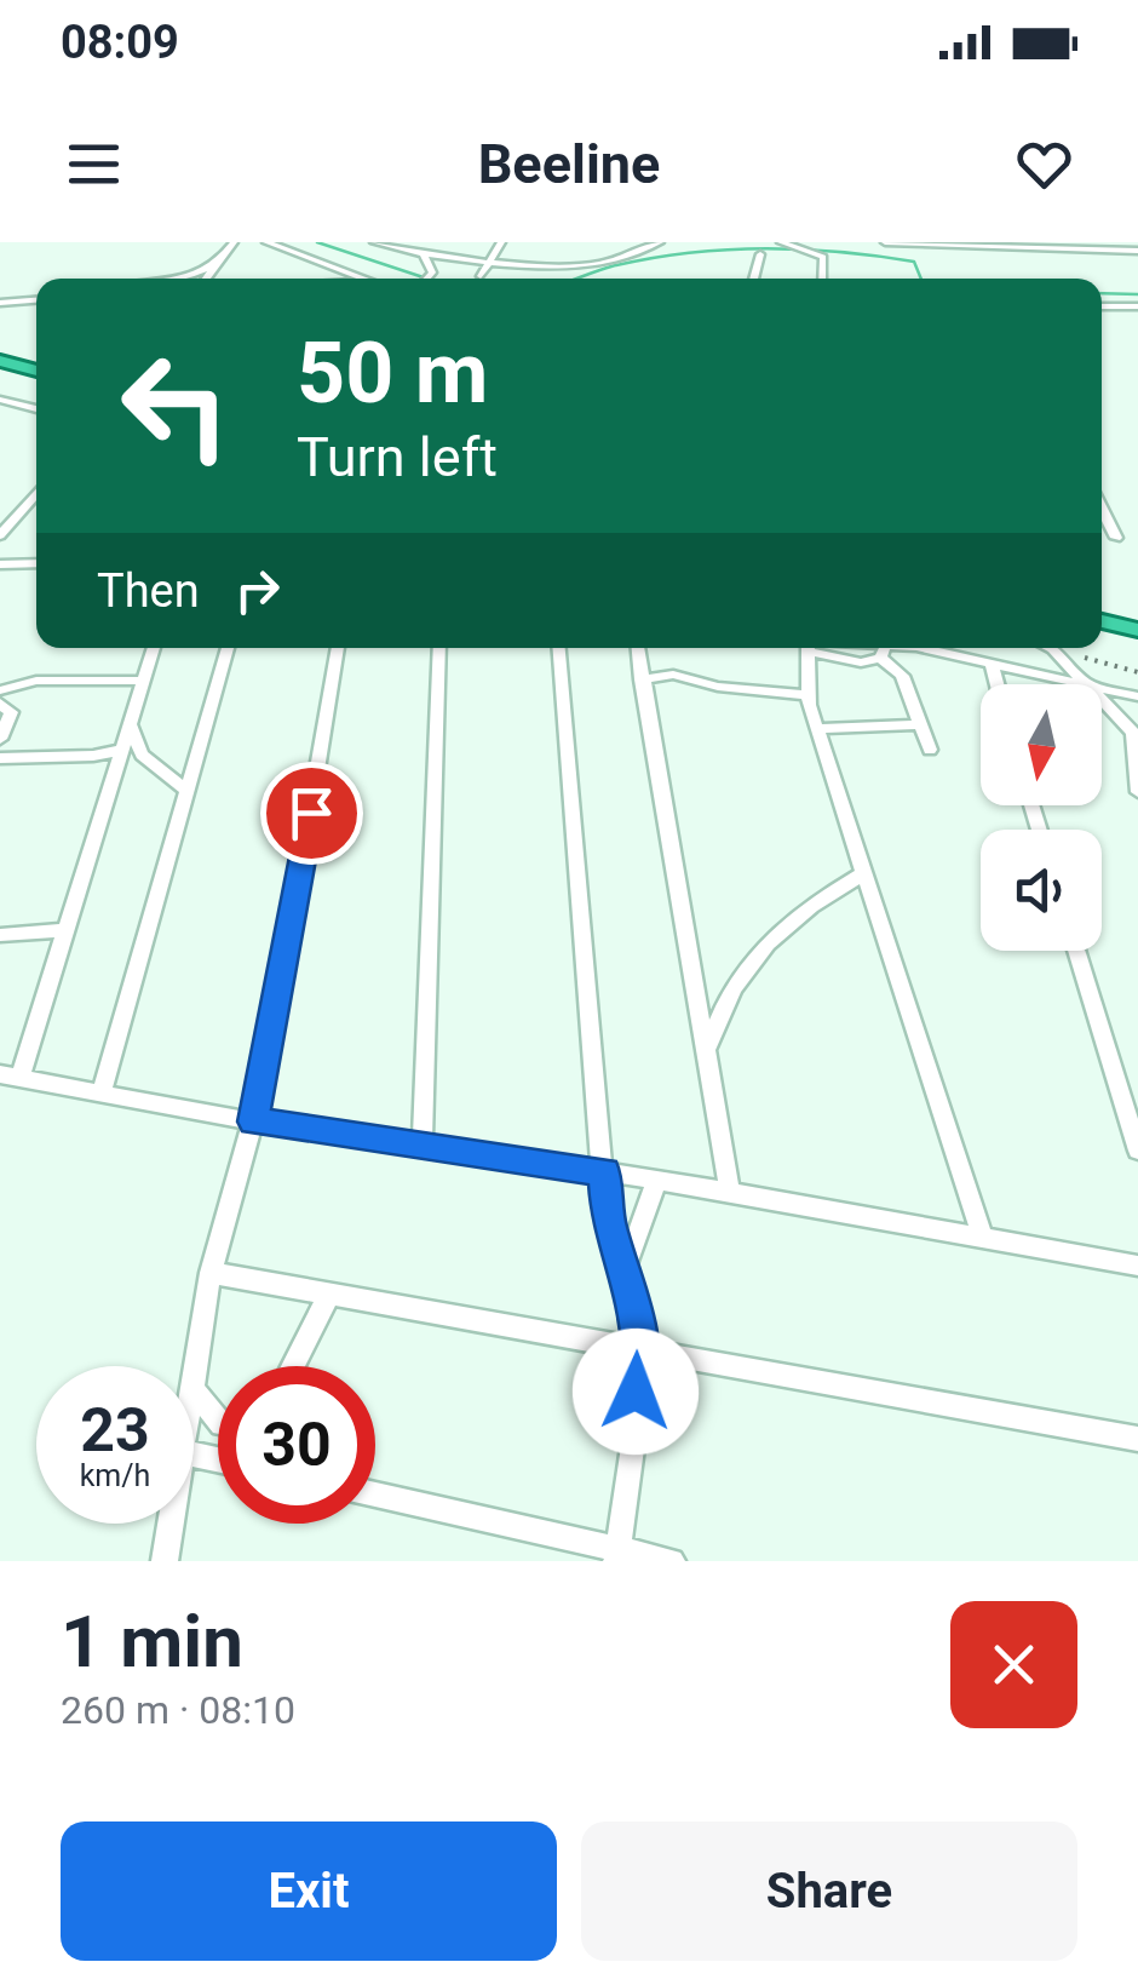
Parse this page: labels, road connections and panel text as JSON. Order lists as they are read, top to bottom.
{
  "north": "bottom",
  "page": {
    "status": "08:09",
    "header": "Beeline",
    "turn": ["50 m", "Turn left"],
    "then": "Then",
    "speed": "23 km/h",
    "limit": "30",
    "heading": ["1 min", "260 m · 08:10"],
    "buttons": ["Exit", "Share"]
  }
}
